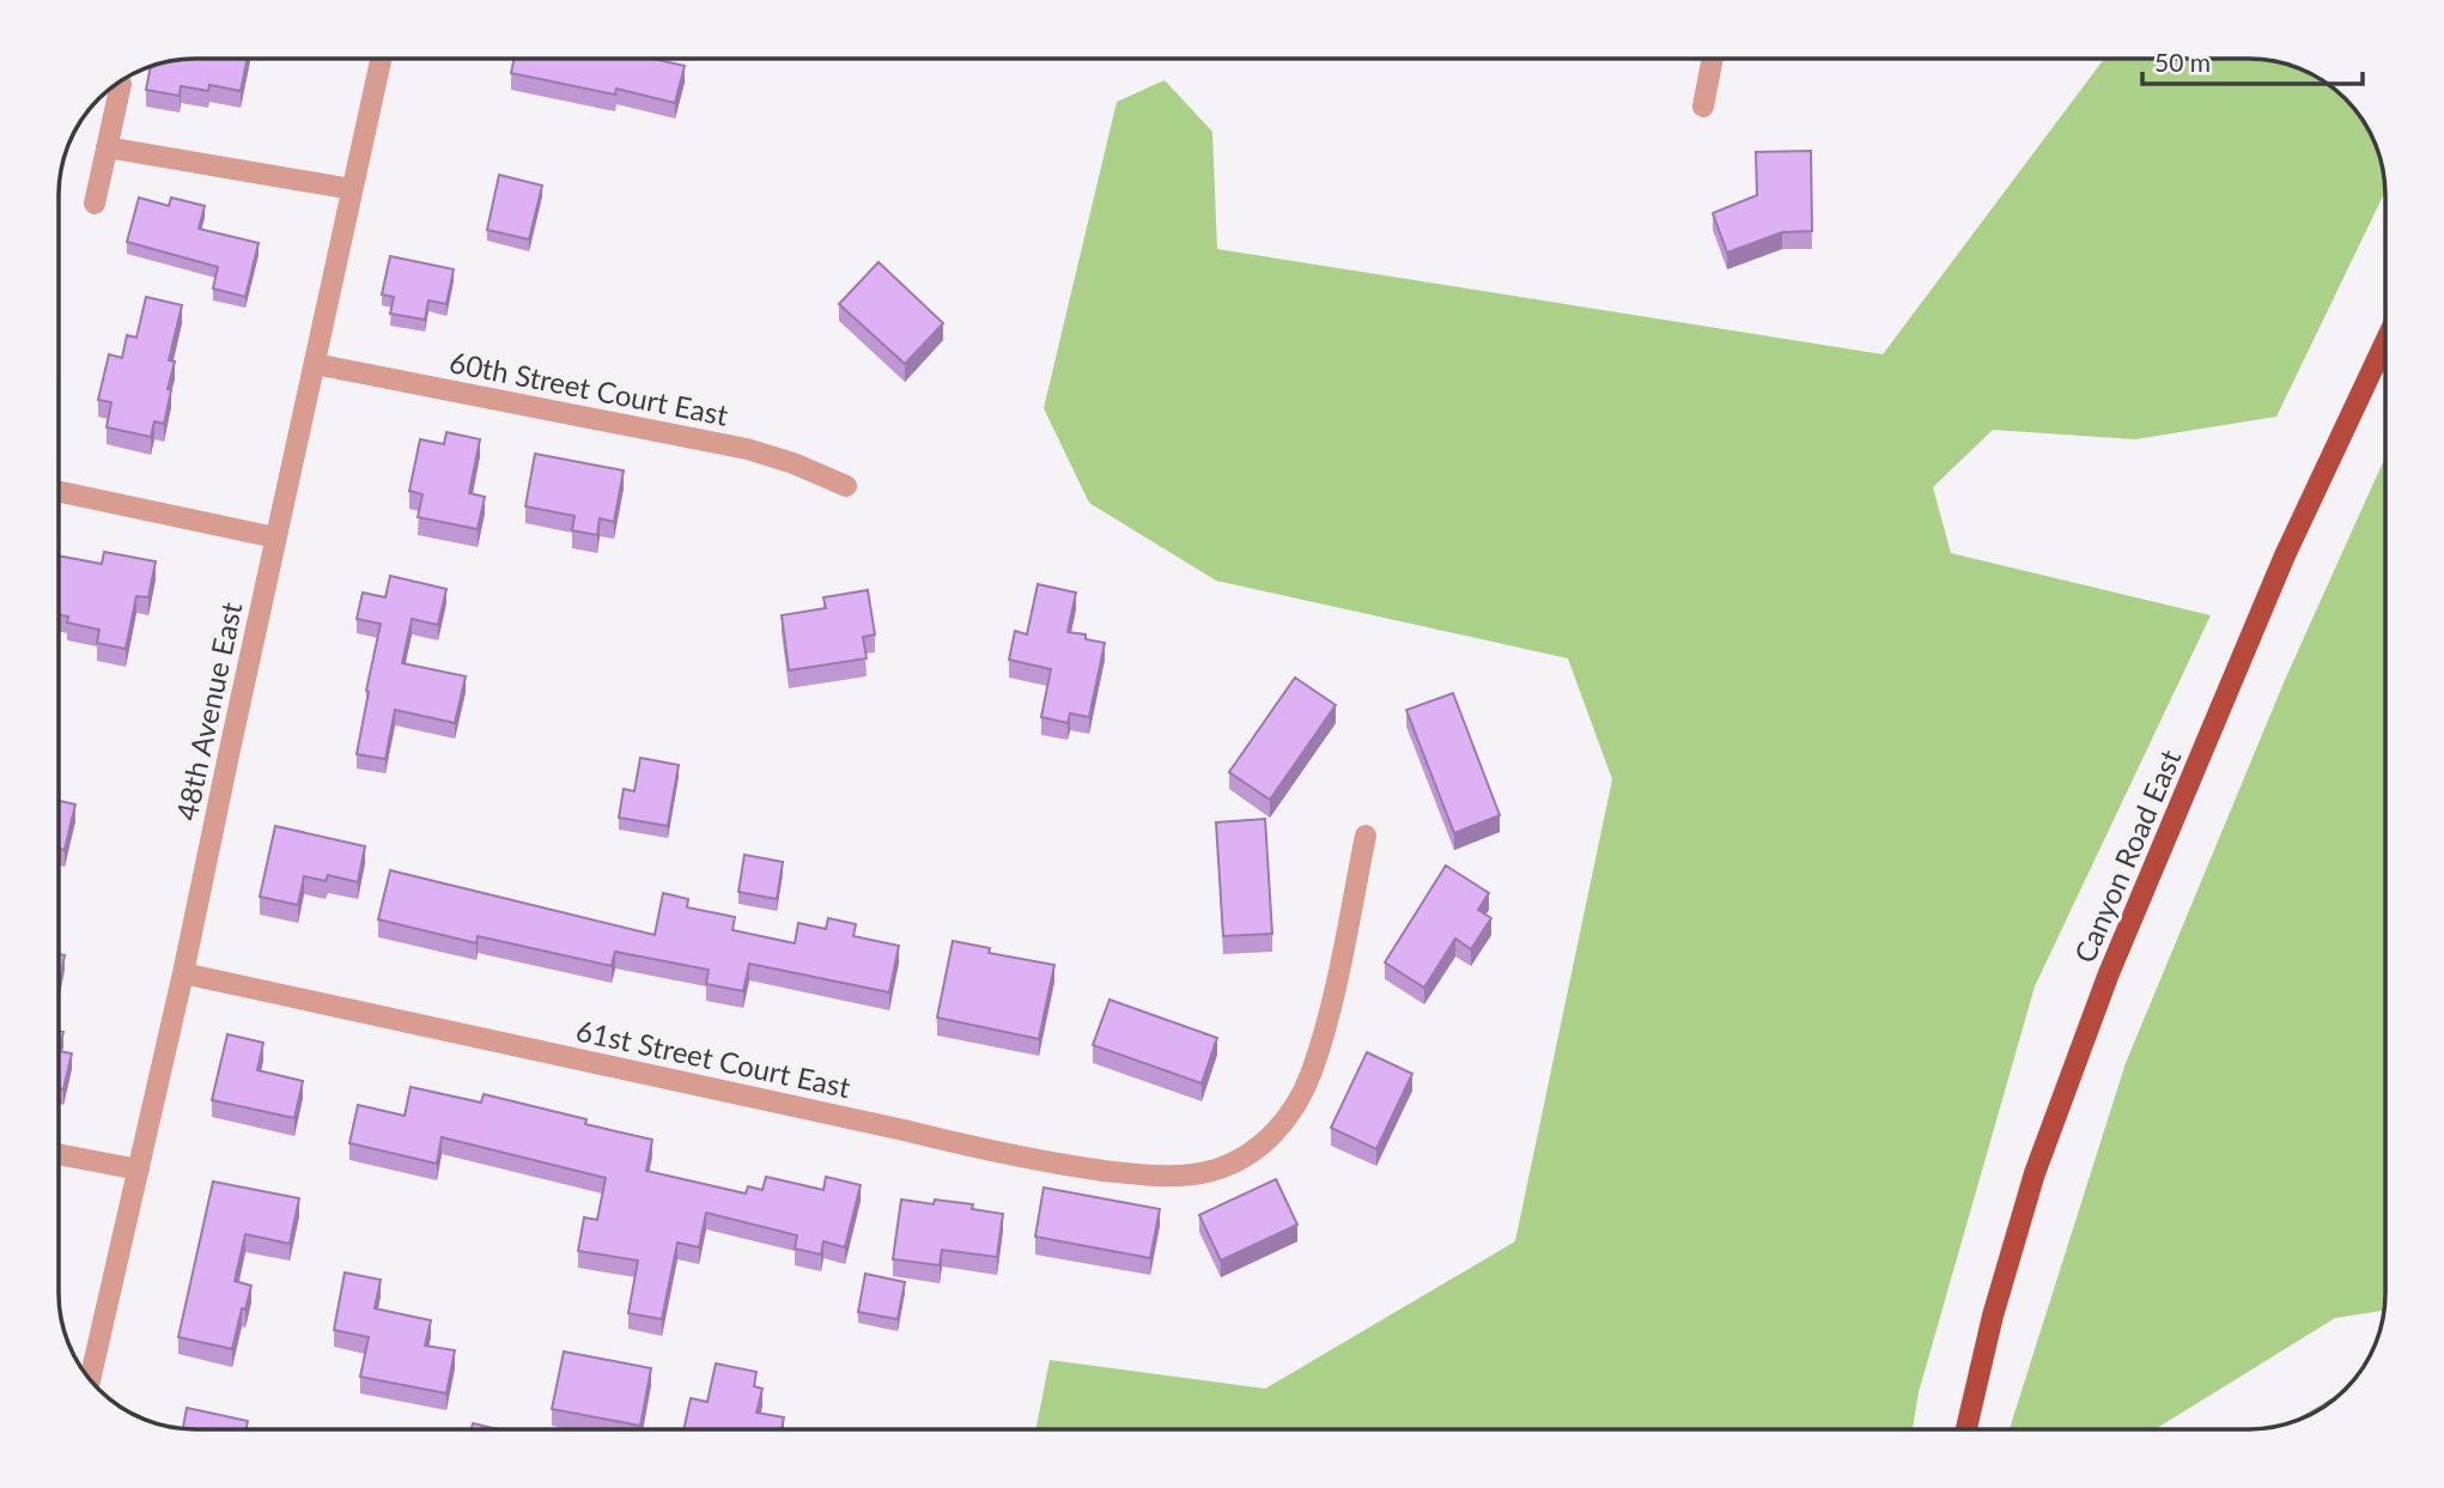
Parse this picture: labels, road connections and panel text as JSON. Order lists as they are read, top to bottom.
{
  "streets": {
    "main road": ["Canyon Road East"],
    "street": ["60th Street Court East", "48th Avenue East", "61st Street Court East"]
  },
  "crossings": [
    ["60th Street Court East", "48th Avenue East"],
    ["48th Avenue East", "61st Street Court East"]
  ],
  "scale_bar": "50 m"
}
